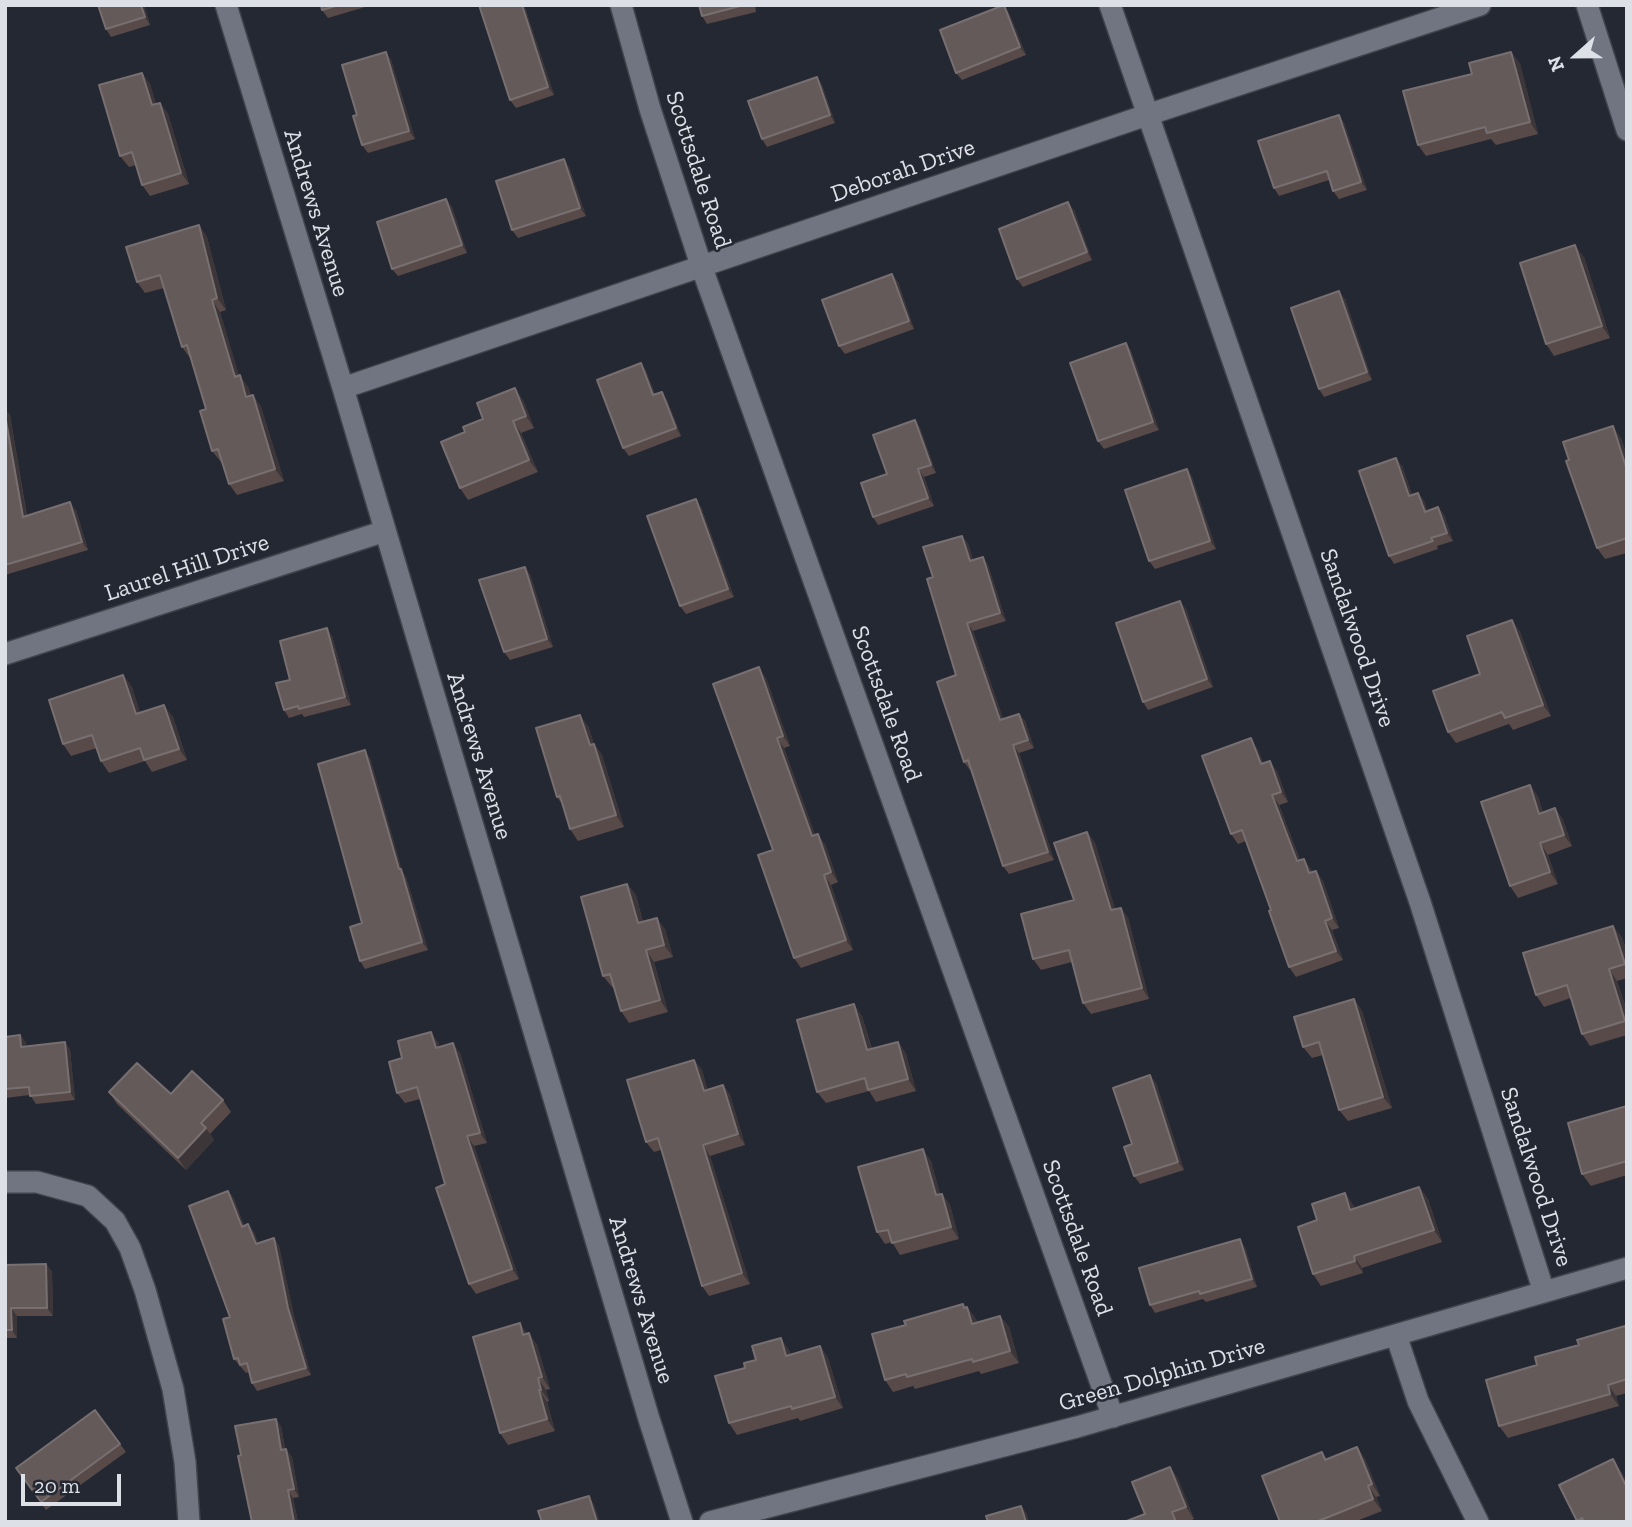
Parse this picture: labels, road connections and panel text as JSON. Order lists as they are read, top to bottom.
{
  "streets": {
    "street": [
      "Scottsdale Road",
      "Deborah Drive",
      "Andrews Avenue",
      "Laurel Hill Drive",
      "Sandalwood Drive",
      "Green Dolphin Drive"
    ]
  },
  "crossings": [
    ["Scottsdale Road", "Deborah Drive"],
    ["Scottsdale Road", "Green Dolphin Drive"],
    ["Deborah Drive", "Andrews Avenue"],
    ["Deborah Drive", "Sandalwood Drive"],
    ["Andrews Avenue", "Laurel Hill Drive"],
    ["Sandalwood Drive", "Green Dolphin Drive"]
  ],
  "scale_bar": "20 m",
  "north": "left"
}
